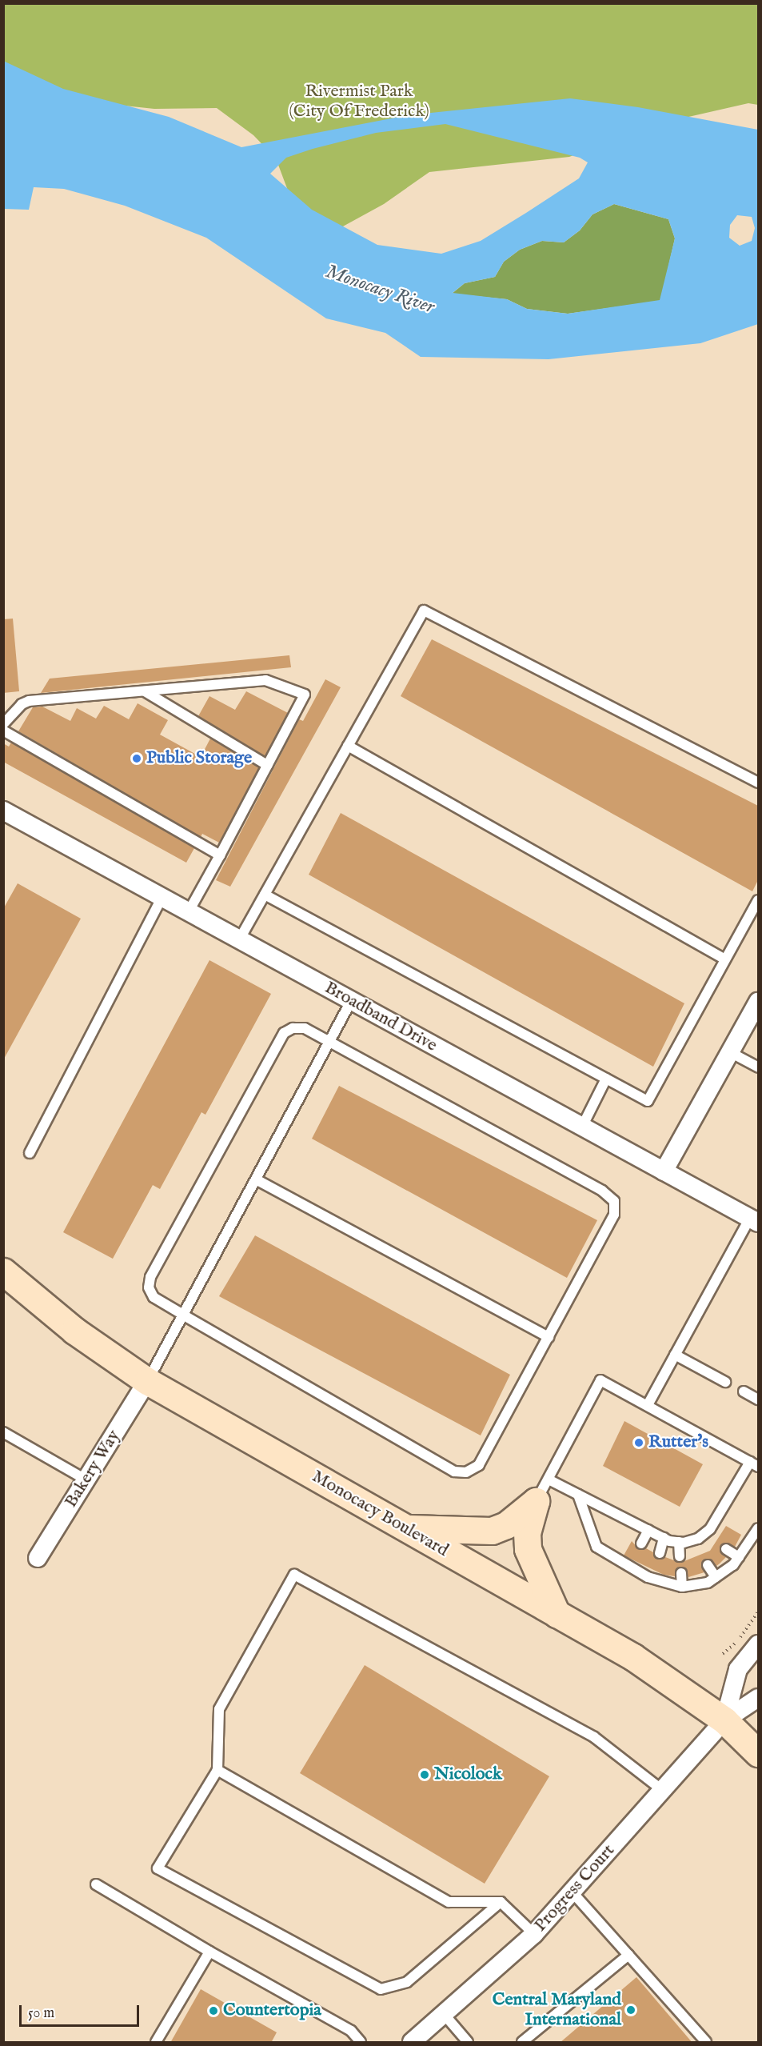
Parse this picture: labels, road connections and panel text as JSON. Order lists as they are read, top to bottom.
{
  "streets": {
    "main road": ["Monocacy Boulevard"],
    "street": ["Broadband Drive", "Bakery Way", "Progress Court"]
  },
  "crossings": [
    ["Bakery Way", "Monocacy Boulevard"],
    ["Monocacy Boulevard", "Progress Court"]
  ],
  "water": ["Monocacy River"],
  "parks": ["Rivermist Park (City Of Frederick)"],
  "places": [
    "Public Storage",
    "Rutter's",
    "Nicolock",
    "Central Maryland International",
    "Countertopia"
  ],
  "scale_bar": "50 m"
}
